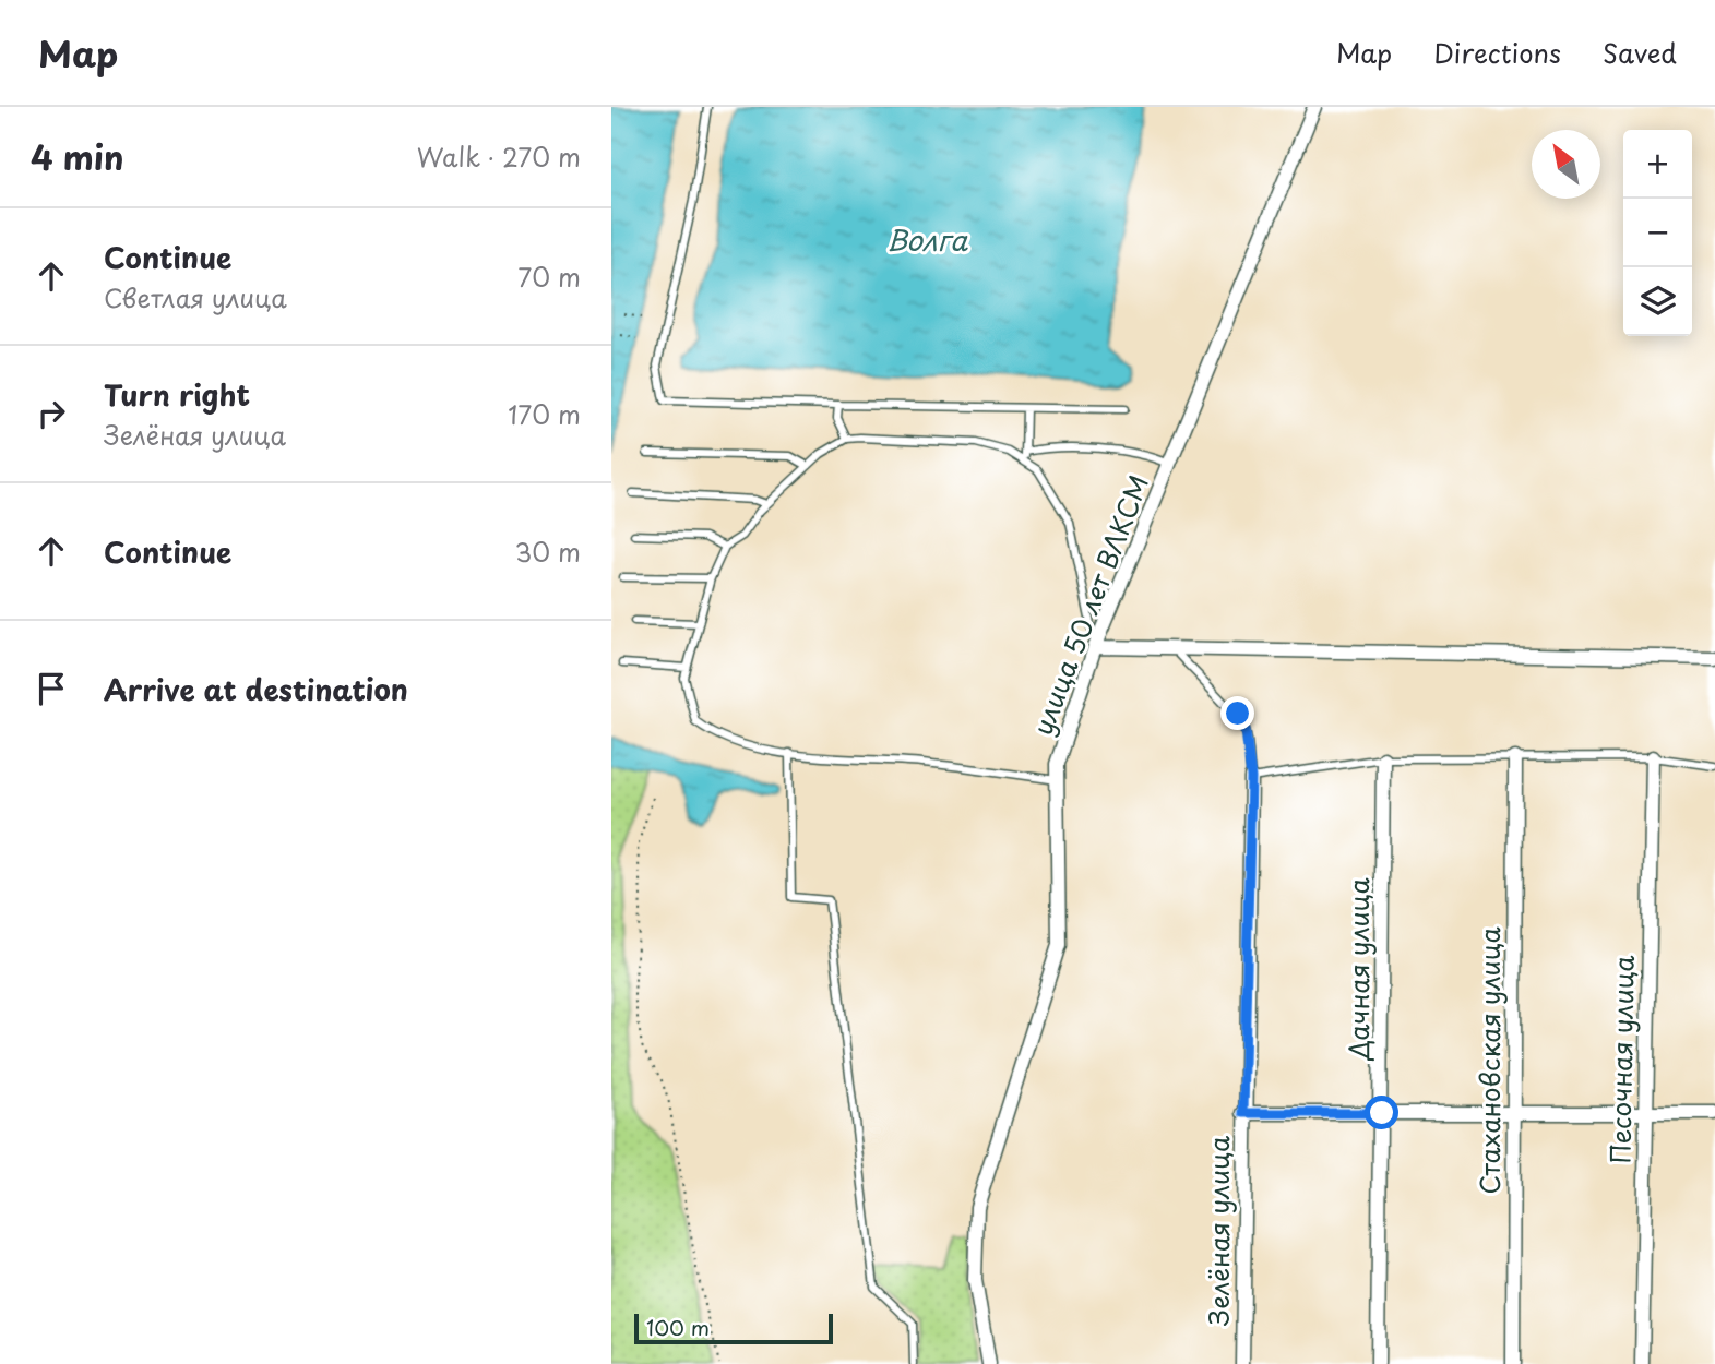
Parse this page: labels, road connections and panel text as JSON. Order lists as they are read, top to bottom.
{
  "streets": {
    "street": [
      "улица 50 лет ВЛКСМ",
      "Дачная улица",
      "Песочная улица",
      "Стахановская улица",
      "Зелёная улица"
    ]
  },
  "water": ["Волга"],
  "scale_bar": "100 m",
  "north": "top left",
  "page": {
    "header": "Map",
    "nav": ["Map", "Directions", "Saved"],
    "heading": ["4 min", "Walk · 270 m"],
    "map_buttons": ["+", "−"],
    "list": [
      ["Continue", "Светлая улица", "70 m"],
      ["Turn right", "Зелёная улица", "170 m"],
      ["Continue", "30 m"],
      "Arrive at destination"
    ],
    "scale": "100 m"
  }
}
